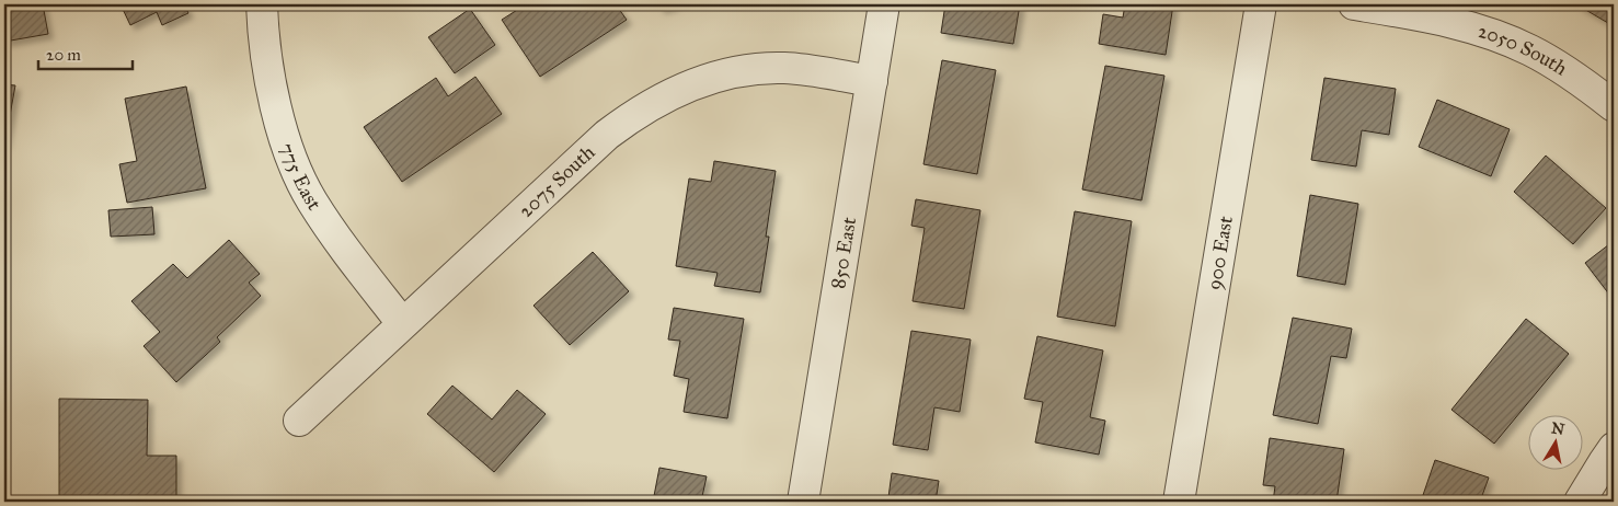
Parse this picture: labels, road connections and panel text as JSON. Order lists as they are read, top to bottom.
{
  "streets": {
    "street": [
      "2050 South",
      "775 East",
      "2075 South",
      "850 East",
      "900 East"
    ]
  },
  "crossings": [
    ["775 East", "2075 South"],
    ["2075 South", "850 East"]
  ],
  "scale_bar": "20 m",
  "north": "top"
}
